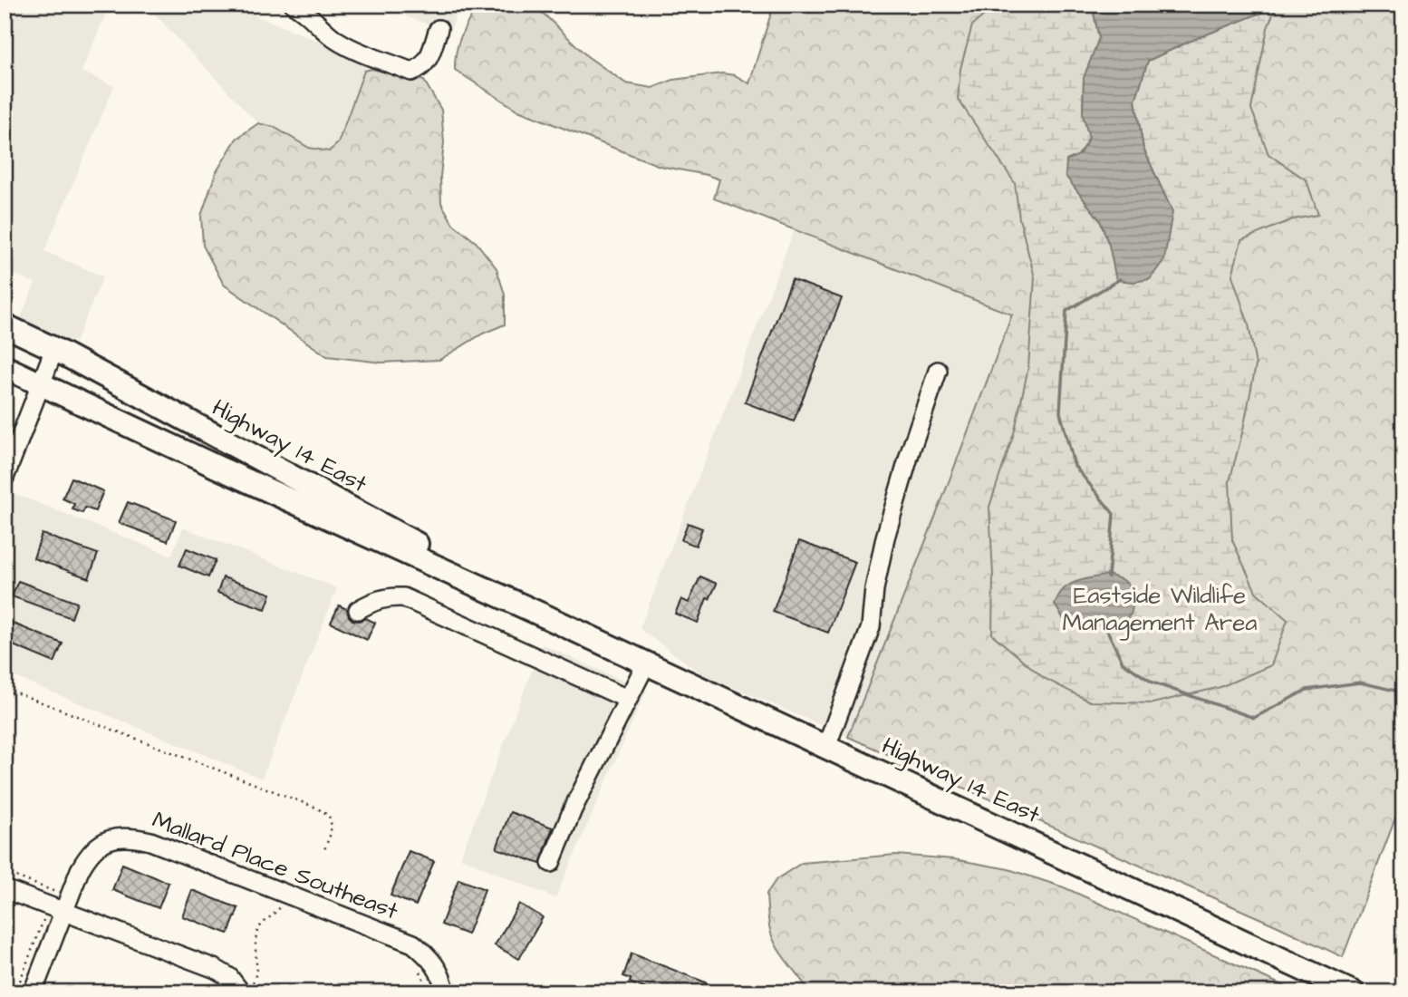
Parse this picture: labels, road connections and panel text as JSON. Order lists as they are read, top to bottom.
{
  "streets": {
    "main road": ["Highway 14 East"],
    "street": ["Mallard Place Southeast"]
  },
  "parks": ["Eastside Wildlife Management Area"]
}
